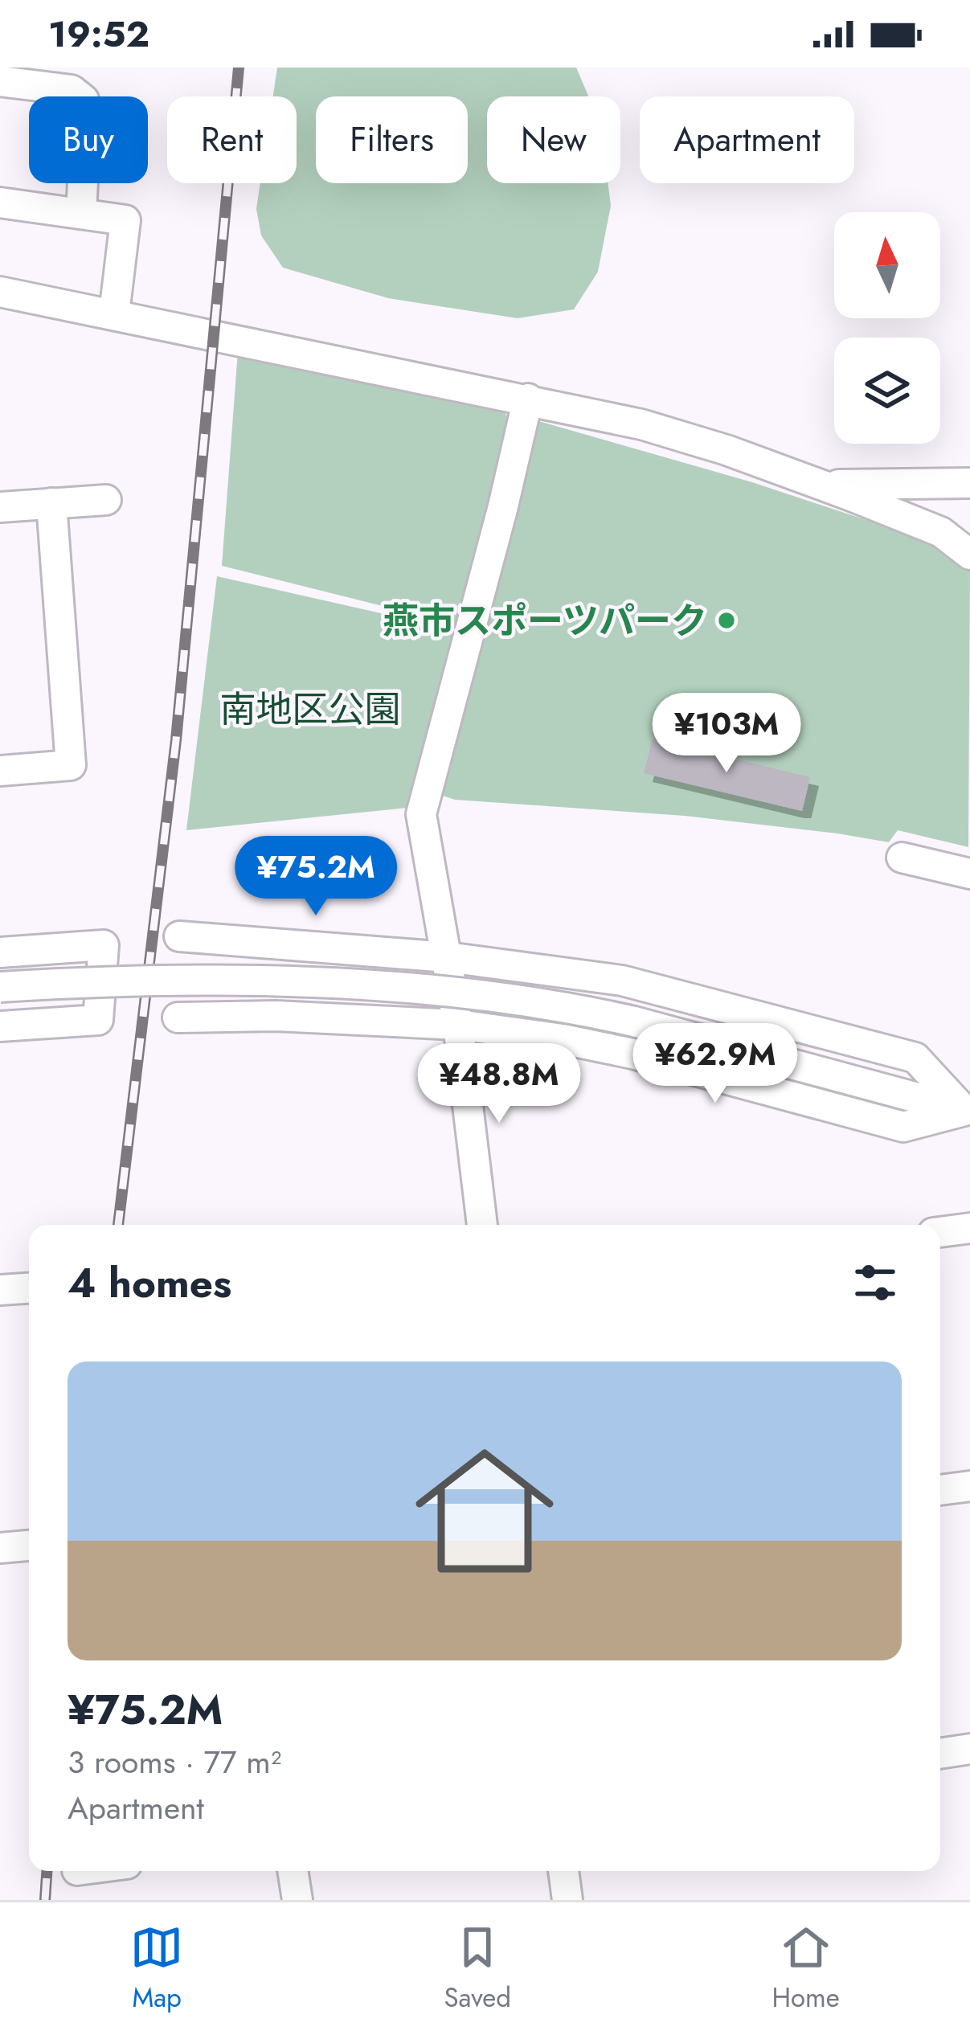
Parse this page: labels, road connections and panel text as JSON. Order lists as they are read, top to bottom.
{
  "parks": ["南地区公園"],
  "places": ["燕市スポーツパーク"],
  "north": "top",
  "page": {
    "status": "19:52",
    "chip": [
      "Buy",
      "Rent",
      "Filters",
      "New",
      "Apartment"
    ],
    "price": [
      "¥103M",
      "¥75.2M",
      "¥62.9M",
      "¥48.8M"
    ],
    "heading": "4 homes",
    "list": [
      {
        "name": "¥75.2M",
        "note": "3 rooms · 77 m² · Apartment"
      }
    ],
    "tabs": ["Map", "Saved", "Home"]
  }
}
